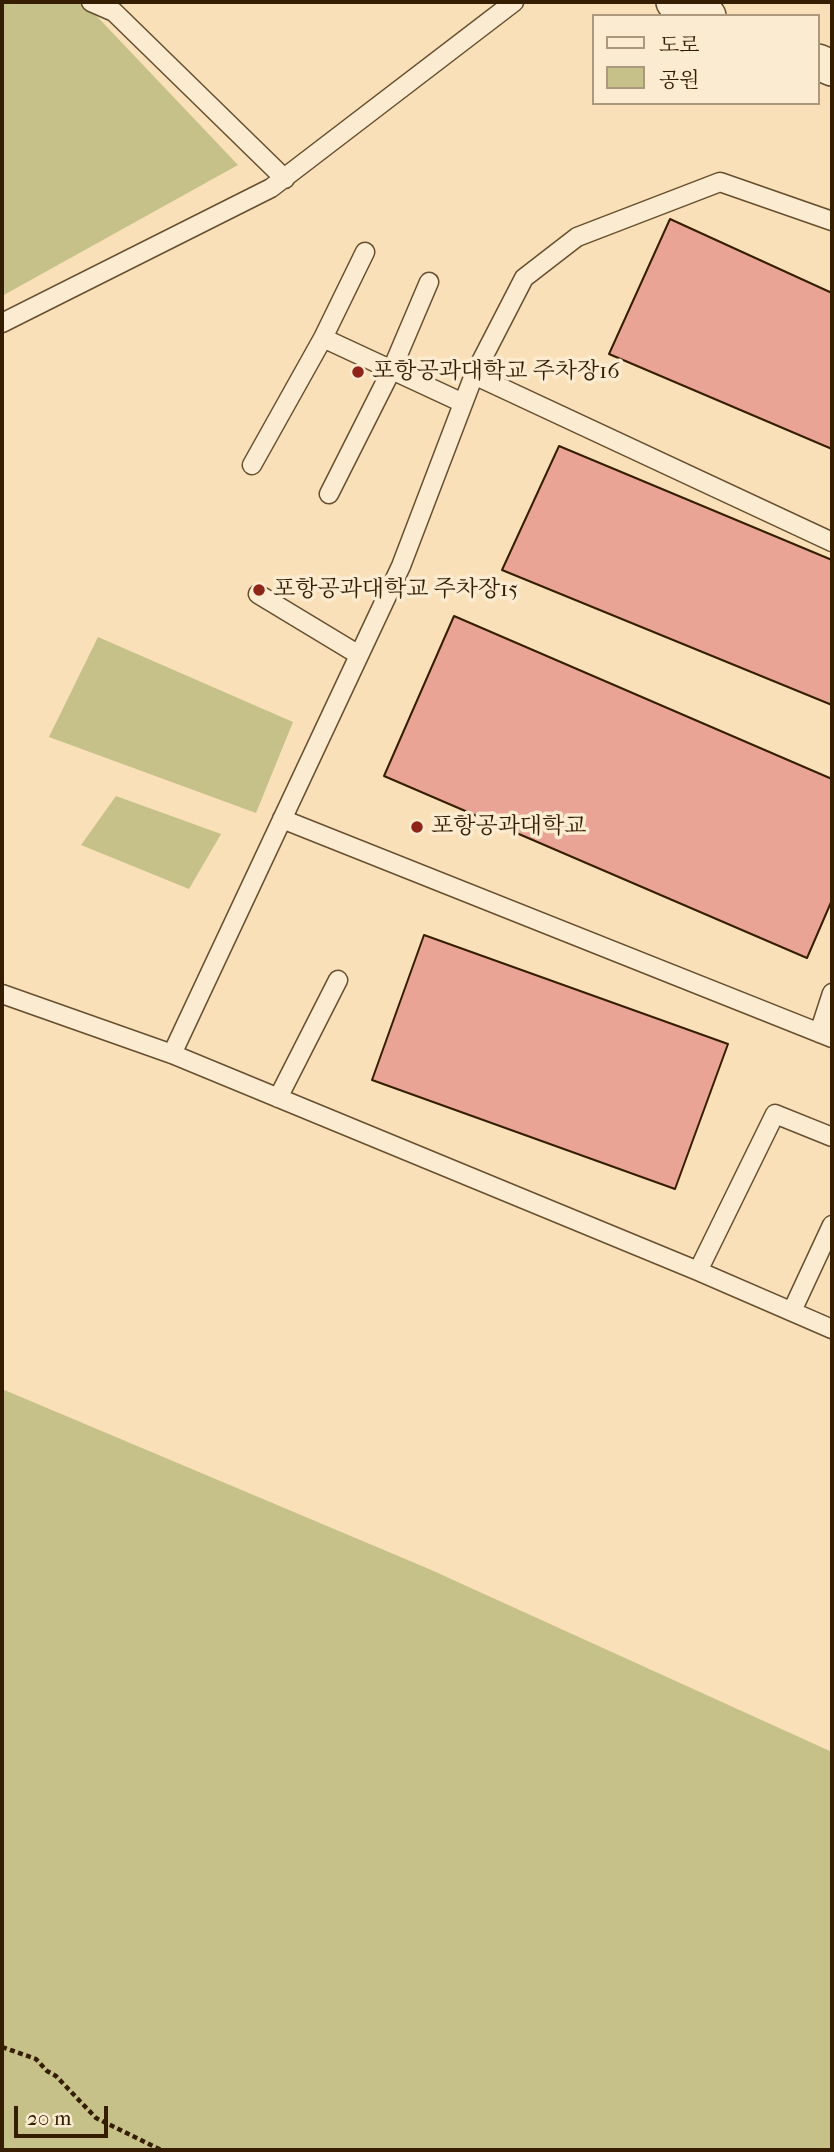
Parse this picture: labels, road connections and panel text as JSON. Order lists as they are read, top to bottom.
{
  "places": ["포항공과대학교 주차장16", "포항공과대학교 주차장15", "포항공과대학교"],
  "legend": ["도로", "공원"],
  "scale_bar": "20 m"
}
